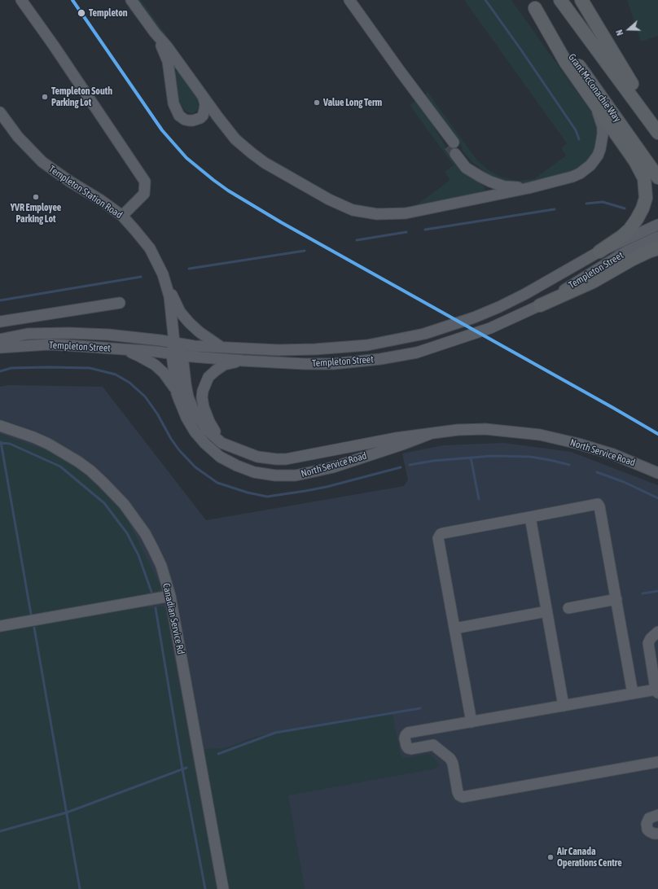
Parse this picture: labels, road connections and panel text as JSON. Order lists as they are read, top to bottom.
{
  "streets": {
    "main road": ["Grant McConachie Way"],
    "street": [
      "Templeton Station Road",
      "Templeton Street",
      "North Service Road",
      "Canadian Service Rd"
    ]
  },
  "crossings": [
    ["Templeton Station Road", "Templeton Street"],
    ["Templeton Station Road", "North Service Road"],
    ["Templeton Street", "North Service Road"]
  ],
  "places": [
    "Templeton",
    "Templeton South Parking Lot",
    "Value Long Term",
    "YVR Employee Parking Lot",
    "Air Canada Operations Centre"
  ],
  "north": "left"
}
